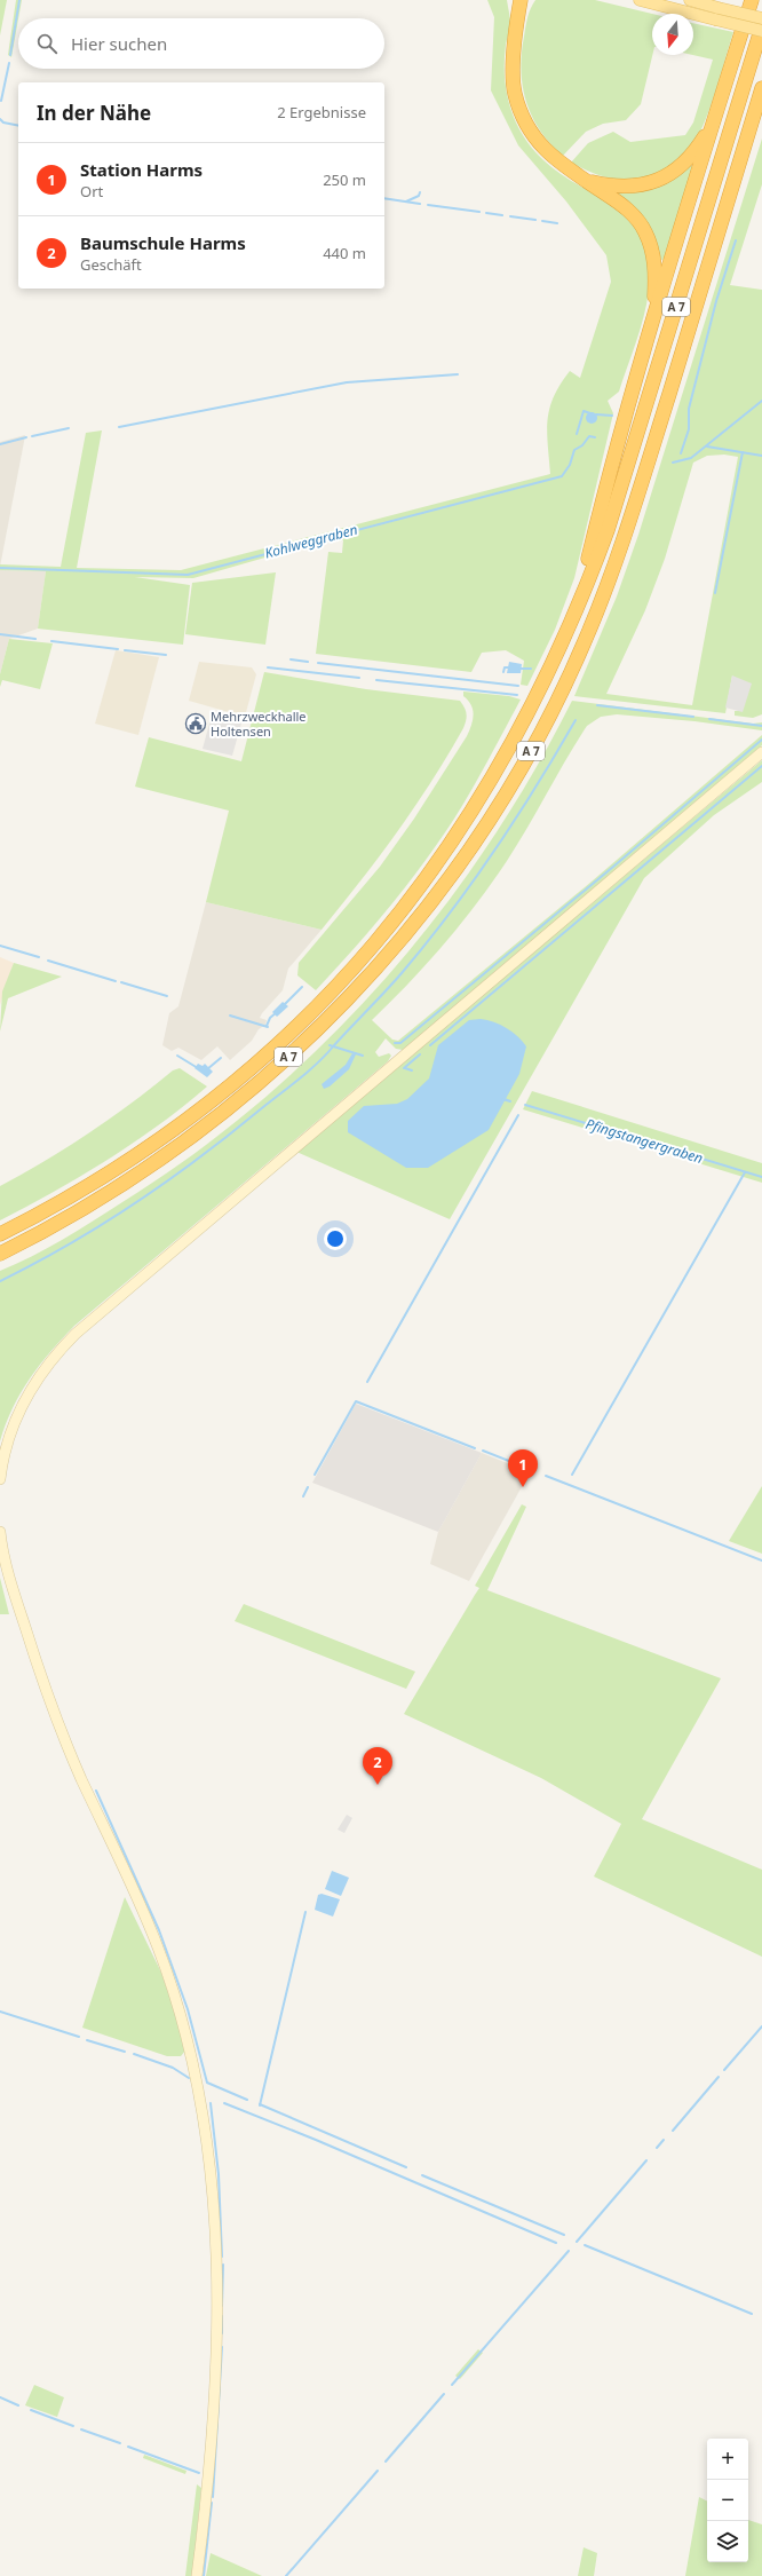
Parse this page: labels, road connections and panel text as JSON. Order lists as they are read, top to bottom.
{
  "streets": {
    "highway": ["A 7"]
  },
  "water": ["Kohlweggraben", "Pfingstangergraben"],
  "places": {
    "public building": ["Mehrzweckhalle Holtensen"]
  },
  "north": "bottom",
  "page": {
    "search": "Hier suchen",
    "heading": ["In der Nähe", "2 Ergebnisse"],
    "list": [
      {
        "mark": "1",
        "name": "Station Harms",
        "note": "Ort",
        "value": "250 m"
      },
      {
        "mark": "2",
        "name": "Baumschule Harms",
        "note": "Geschäft",
        "value": "440 m"
      }
    ],
    "pins": ["1", "2"],
    "map_buttons": ["+", "−"]
  }
}
